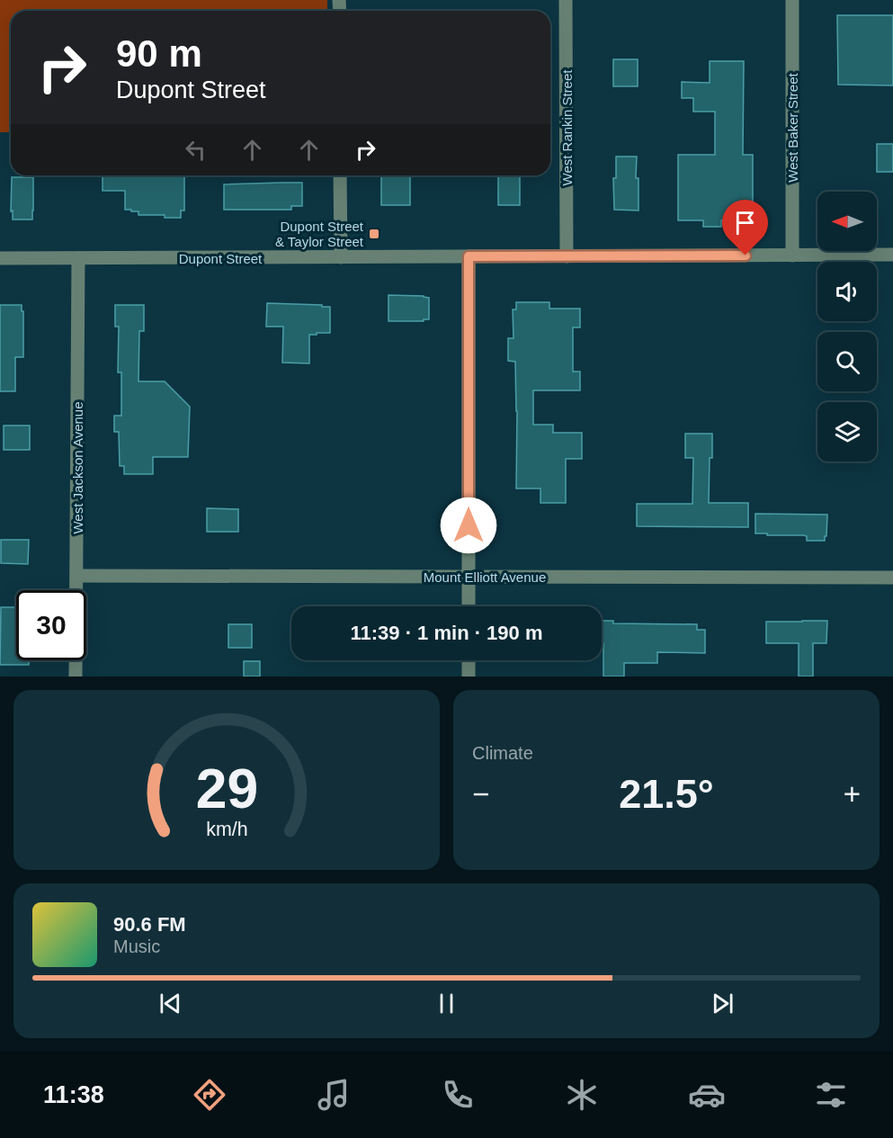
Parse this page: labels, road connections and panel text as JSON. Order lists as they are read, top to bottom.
{
  "streets": {
    "street": [
      "West Rankin Street",
      "West Baker Street",
      "Dupont Street",
      "West Jackson Avenue",
      "Mount Elliott Avenue"
    ]
  },
  "crossings": [
    ["West Rankin Street", "Dupont Street"],
    ["West Baker Street", "Dupont Street"],
    ["Dupont Street", "West Jackson Avenue"],
    ["West Jackson Avenue", "Mount Elliott Avenue"]
  ],
  "places": {
    "transit": ["Dupont Street & Taylor Street"]
  },
  "north": "left",
  "page": {
    "turn": ["90 m", "Dupont Street"],
    "limit": "30",
    "trip": "11:39 · 1 min · 190 m",
    "tile": "Climate",
    "heat": ["−", "21.5°", "+"],
    "song": ["90.6 FM", "Music"],
    "tabs": "11:38",
    "gauge": ["29", "km/h"]
  }
}
